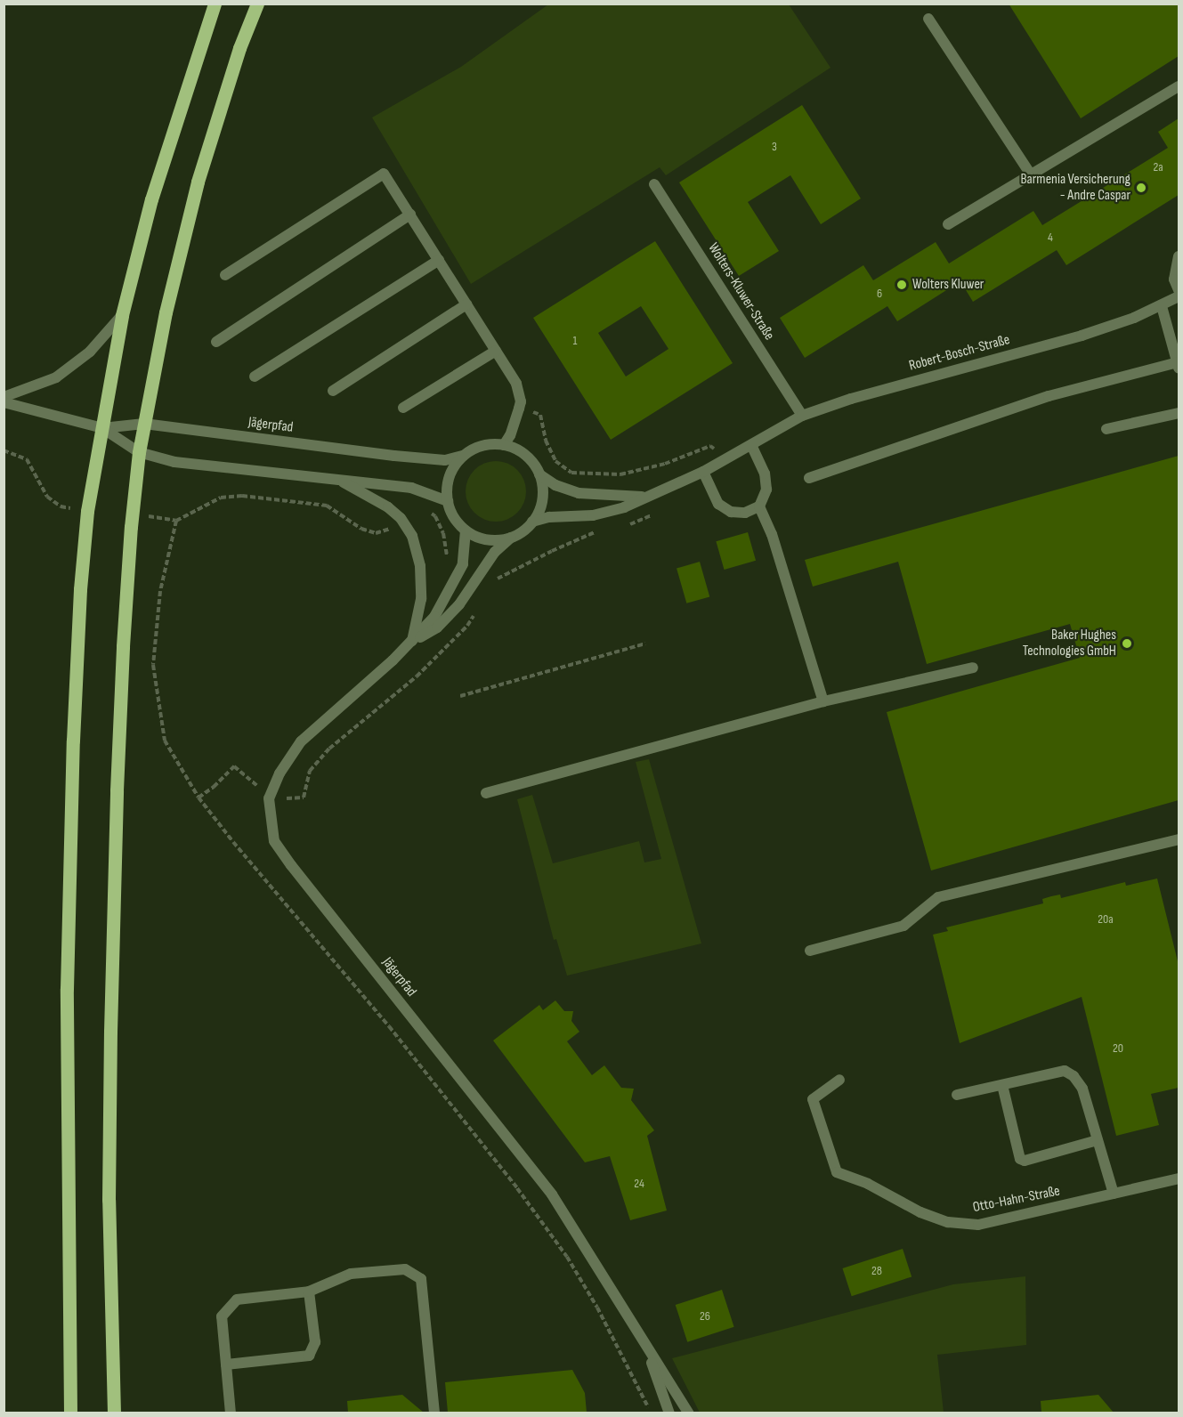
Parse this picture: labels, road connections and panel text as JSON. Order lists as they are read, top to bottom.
{
  "streets": {
    "street": [
      "Wolters-Kluwer-Straße",
      "Robert-Bosch-Straße",
      "Jägerpfad",
      "Otto-Hahn-Straße"
    ]
  },
  "crossings": [
    ["Wolters-Kluwer-Straße", "Robert-Bosch-Straße"],
    ["Robert-Bosch-Straße", "Jägerpfad"]
  ],
  "places": ["Barmenia Versicherung - Andre Caspar", "Wolters Kluwer", "Baker Hughes Technologies GmbH"],
  "house_numbers": [
    "3",
    "2a",
    "4",
    "6",
    "1",
    "20a",
    "20",
    "24",
    "28",
    "26"
  ]
}
